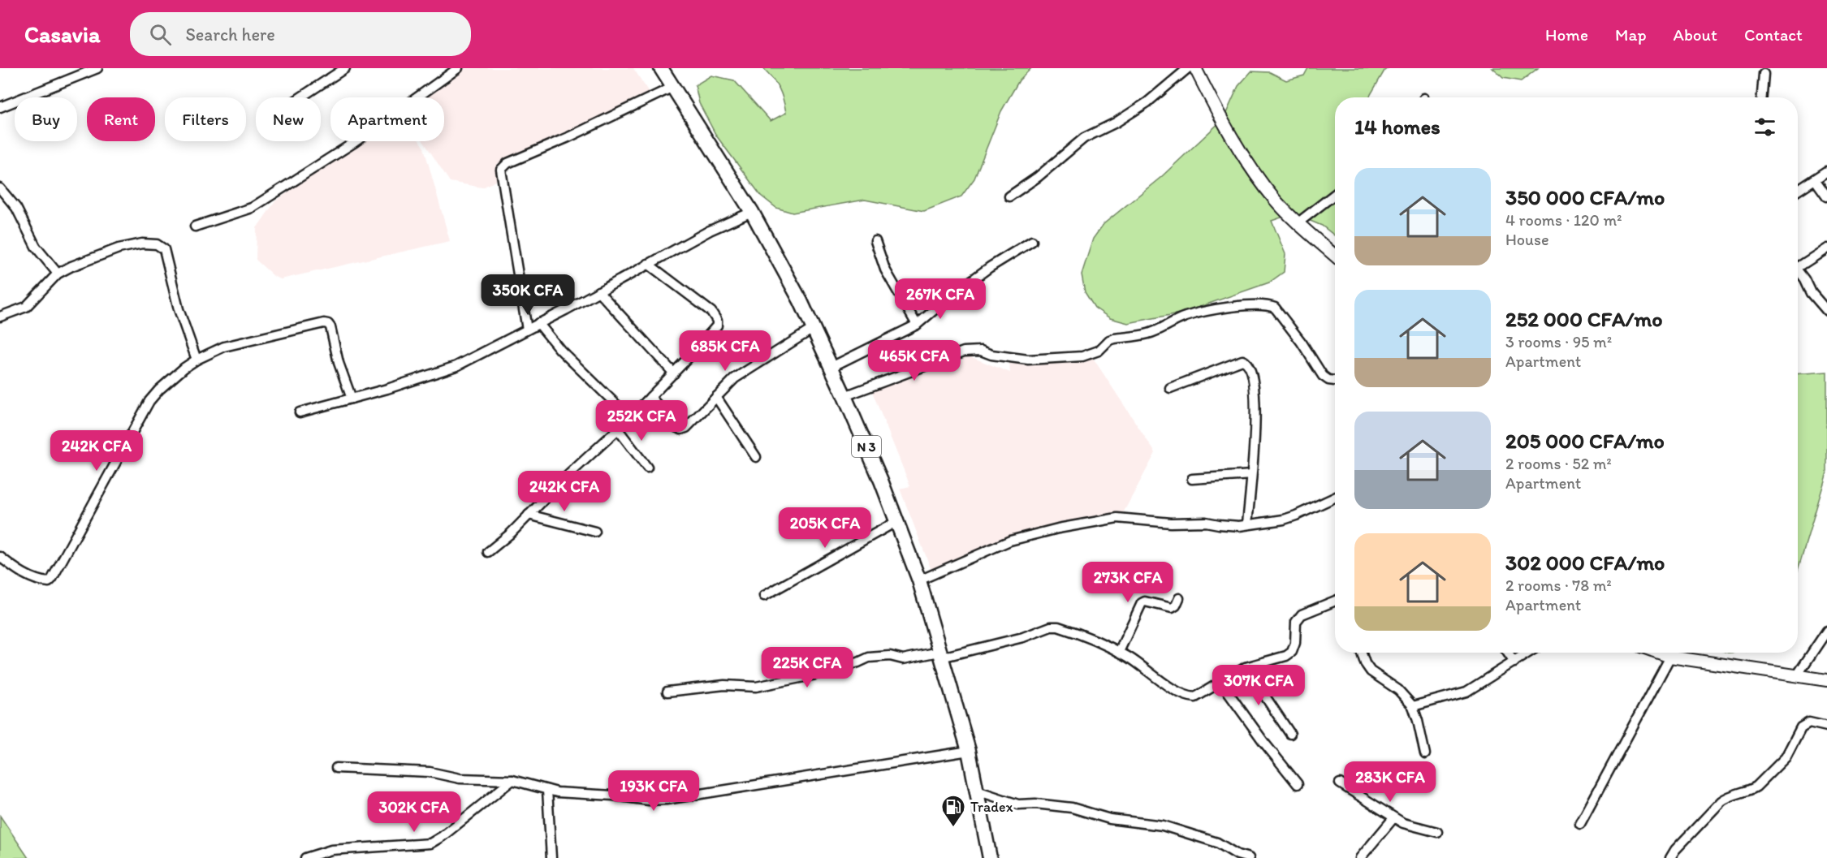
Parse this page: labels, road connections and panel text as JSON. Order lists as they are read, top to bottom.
{
  "streets": {
    "highway": ["N 3"]
  },
  "places": {
    "fuel station": ["Tradex"]
  },
  "page": {
    "header": "Casavia",
    "search": "Search here",
    "nav": [
      "Home",
      "Map",
      "About",
      "Contact"
    ],
    "chip": [
      "Buy",
      "Rent",
      "Filters",
      "New",
      "Apartment"
    ],
    "heading": "14 homes",
    "list": [
      {
        "name": "350 000 CFA/mo",
        "note": "4 rooms · 120 m² · House"
      },
      {
        "name": "252 000 CFA/mo",
        "note": "3 rooms · 95 m² · Apartment"
      },
      {
        "name": "205 000 CFA/mo",
        "note": "2 rooms · 52 m² · Apartment"
      },
      {
        "name": "302 000 CFA/mo",
        "note": "2 rooms · 78 m² · Apartment"
      }
    ],
    "price": [
      "350K CFA",
      "267K CFA",
      "685K CFA",
      "465K CFA",
      "252K CFA",
      "242K CFA",
      "242K CFA",
      "205K CFA",
      "273K CFA",
      "225K CFA",
      "307K CFA",
      "283K CFA",
      "193K CFA",
      "302K CFA"
    ]
  }
}
